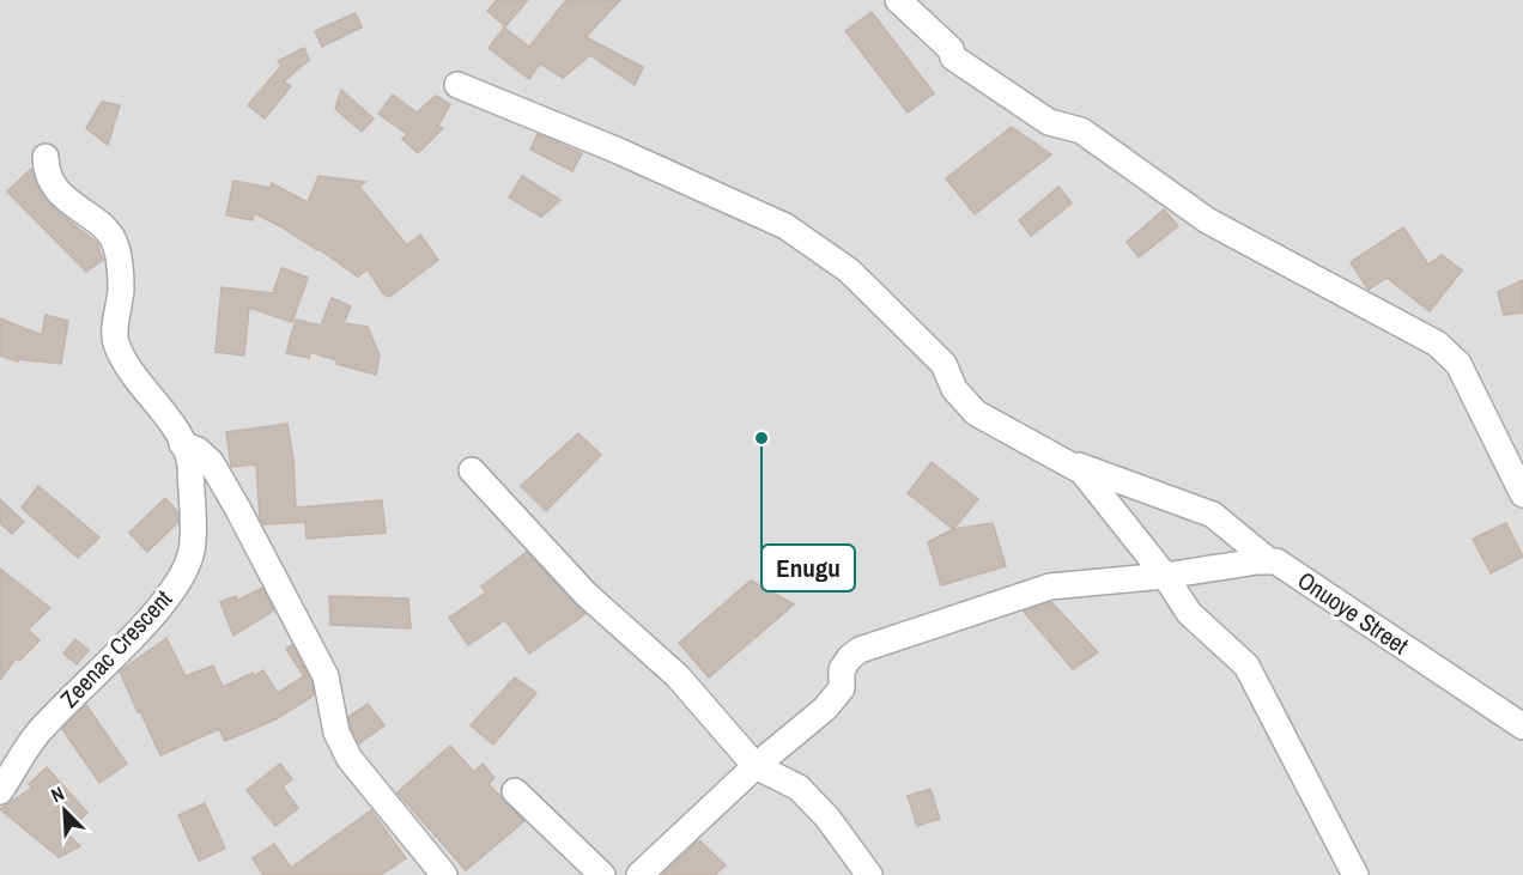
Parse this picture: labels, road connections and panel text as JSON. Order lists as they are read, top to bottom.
{
  "streets": {
    "street": ["Onuoye Street", "Zeenac Crescent"]
  },
  "places": ["Enugu"],
  "north": "top left"
}
